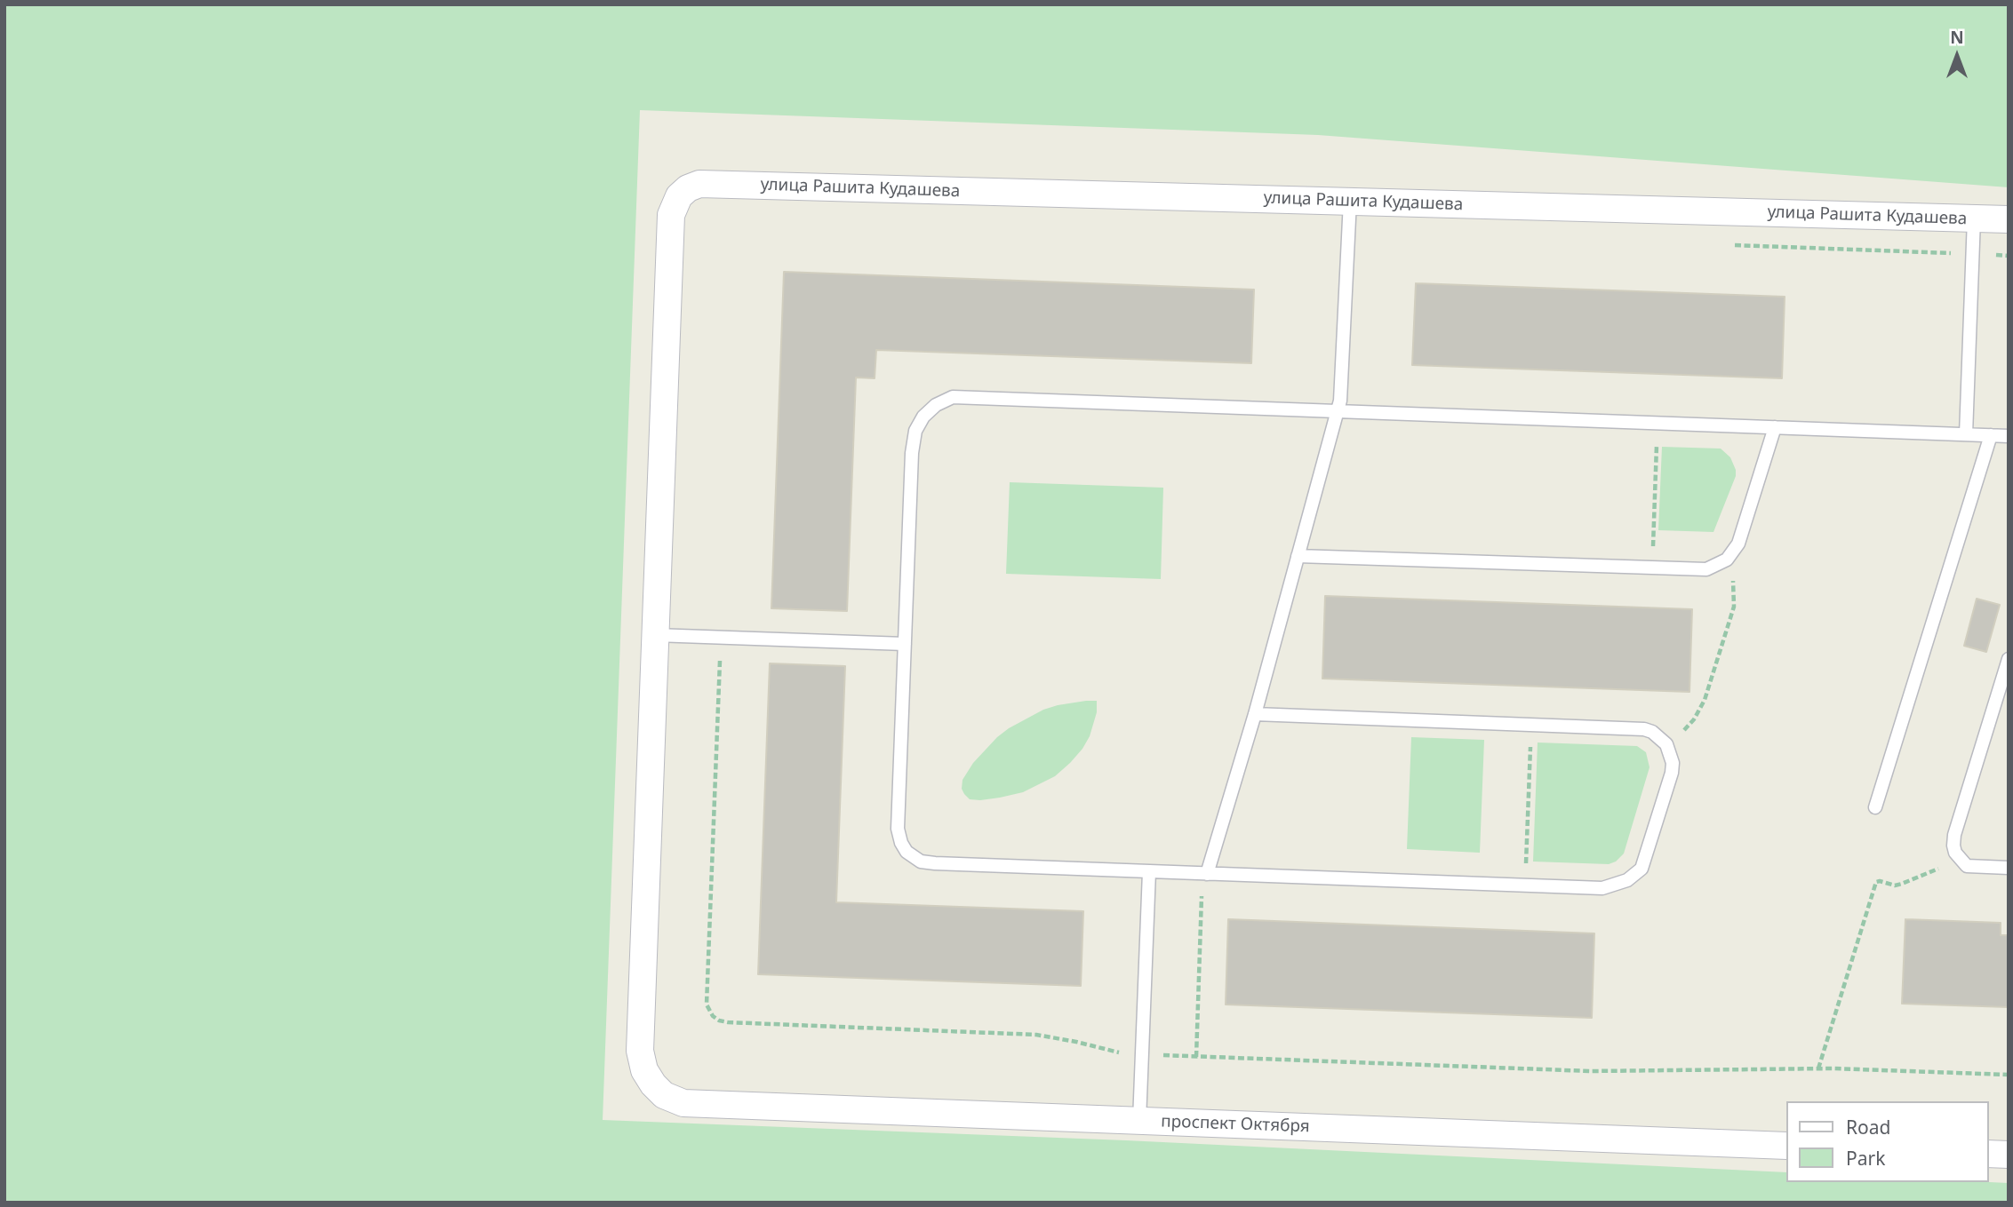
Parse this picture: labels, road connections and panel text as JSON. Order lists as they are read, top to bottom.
{
  "streets": {
    "street": ["улица Рашита Кудашева", "проспект Октября"]
  },
  "crossings": [
    ["улица Рашита Кудашева", "проспект Октября"]
  ],
  "legend": ["Road", "Park"],
  "north": "top"
}
